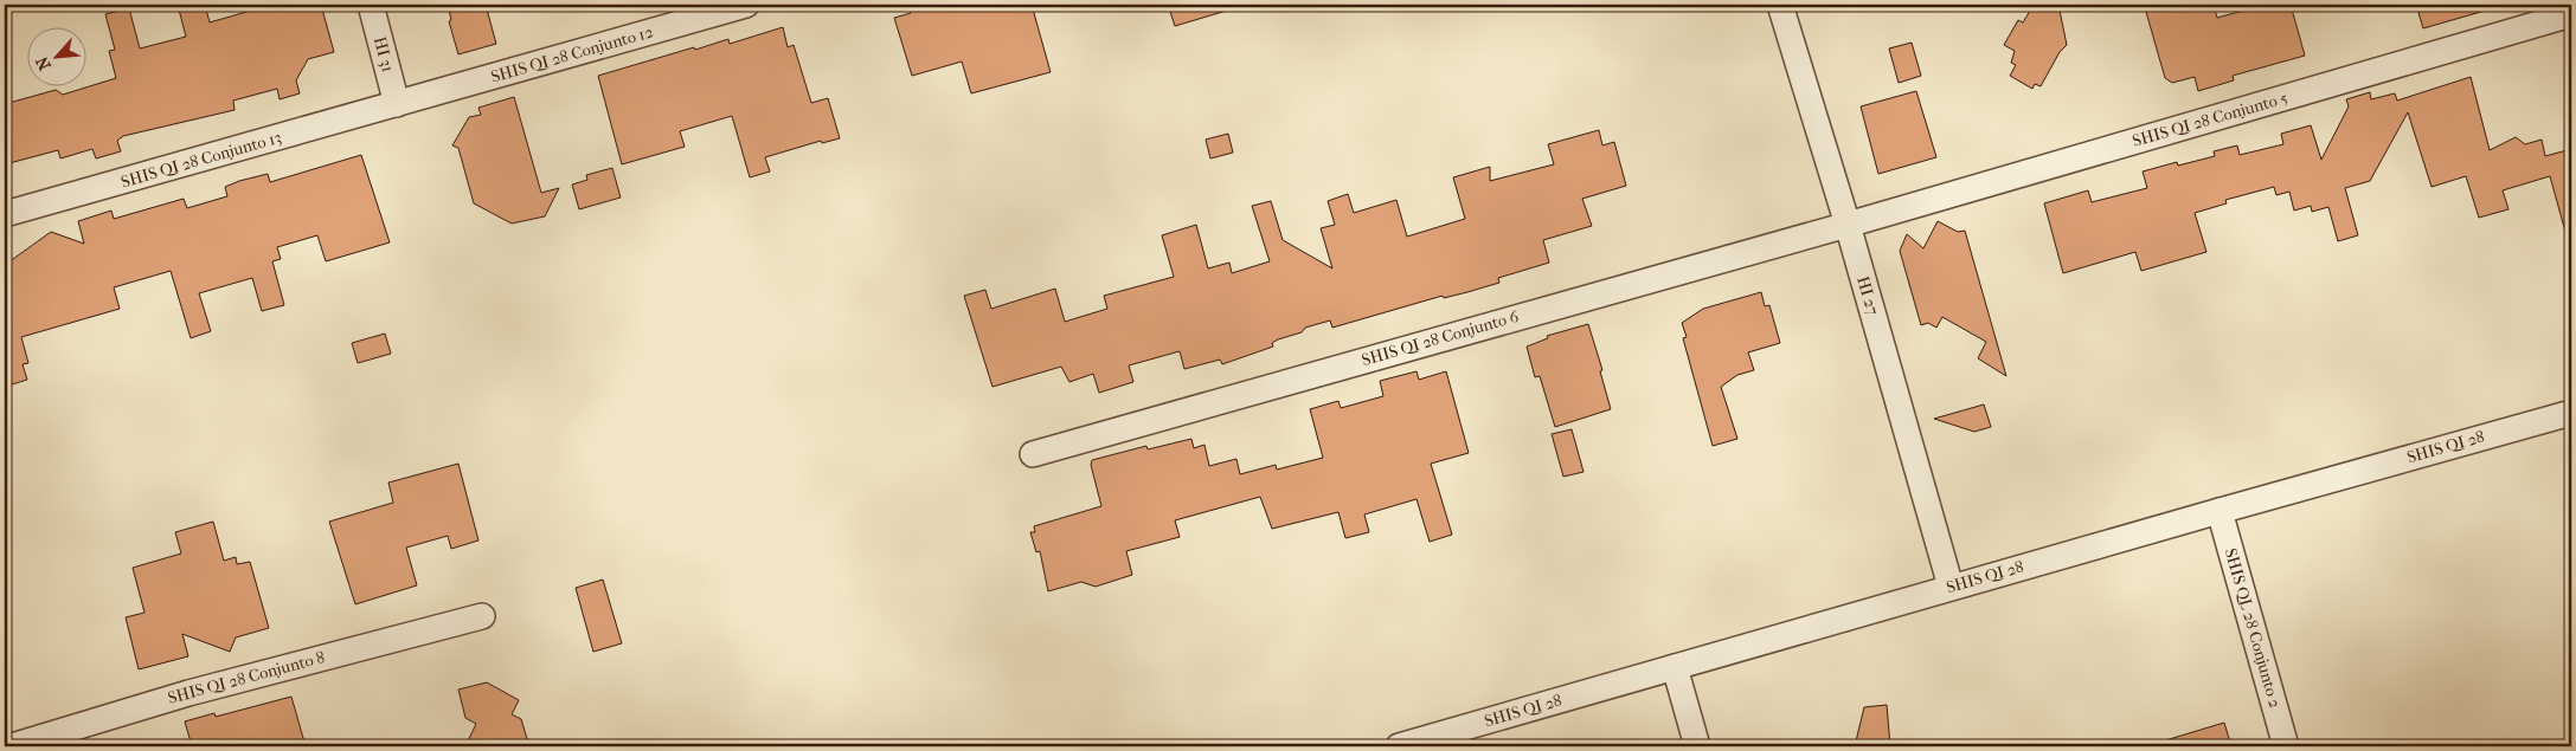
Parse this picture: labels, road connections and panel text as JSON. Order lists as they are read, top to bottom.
{
  "streets": {
    "street": [
      "HI 31",
      "SHIS QI 28 Conjunto 12",
      "SHIS QI 28 Conjunto 5",
      "SHIS QI 28 Conjunto 13",
      "HI 27",
      "SHIS QI 28 Conjunto 6",
      "SHIS QI 28",
      "SHIS QL 28 Conjunto 2",
      "SHIS QI 28 Conjunto 8"
    ]
  },
  "crossings": [
    ["HI 31", "SHIS QI 28 Conjunto 12"],
    ["HI 31", "SHIS QI 28 Conjunto 13"],
    ["SHIS QI 28 Conjunto 12", "SHIS QI 28 Conjunto 13"],
    ["SHIS QI 28 Conjunto 5", "HI 27"],
    ["SHIS QI 28 Conjunto 5", "SHIS QI 28 Conjunto 6"],
    ["HI 27", "SHIS QI 28 Conjunto 6"],
    ["HI 27", "SHIS QI 28"],
    ["SHIS QI 28", "SHIS QL 28 Conjunto 2"]
  ],
  "north": "bottom left"
}
